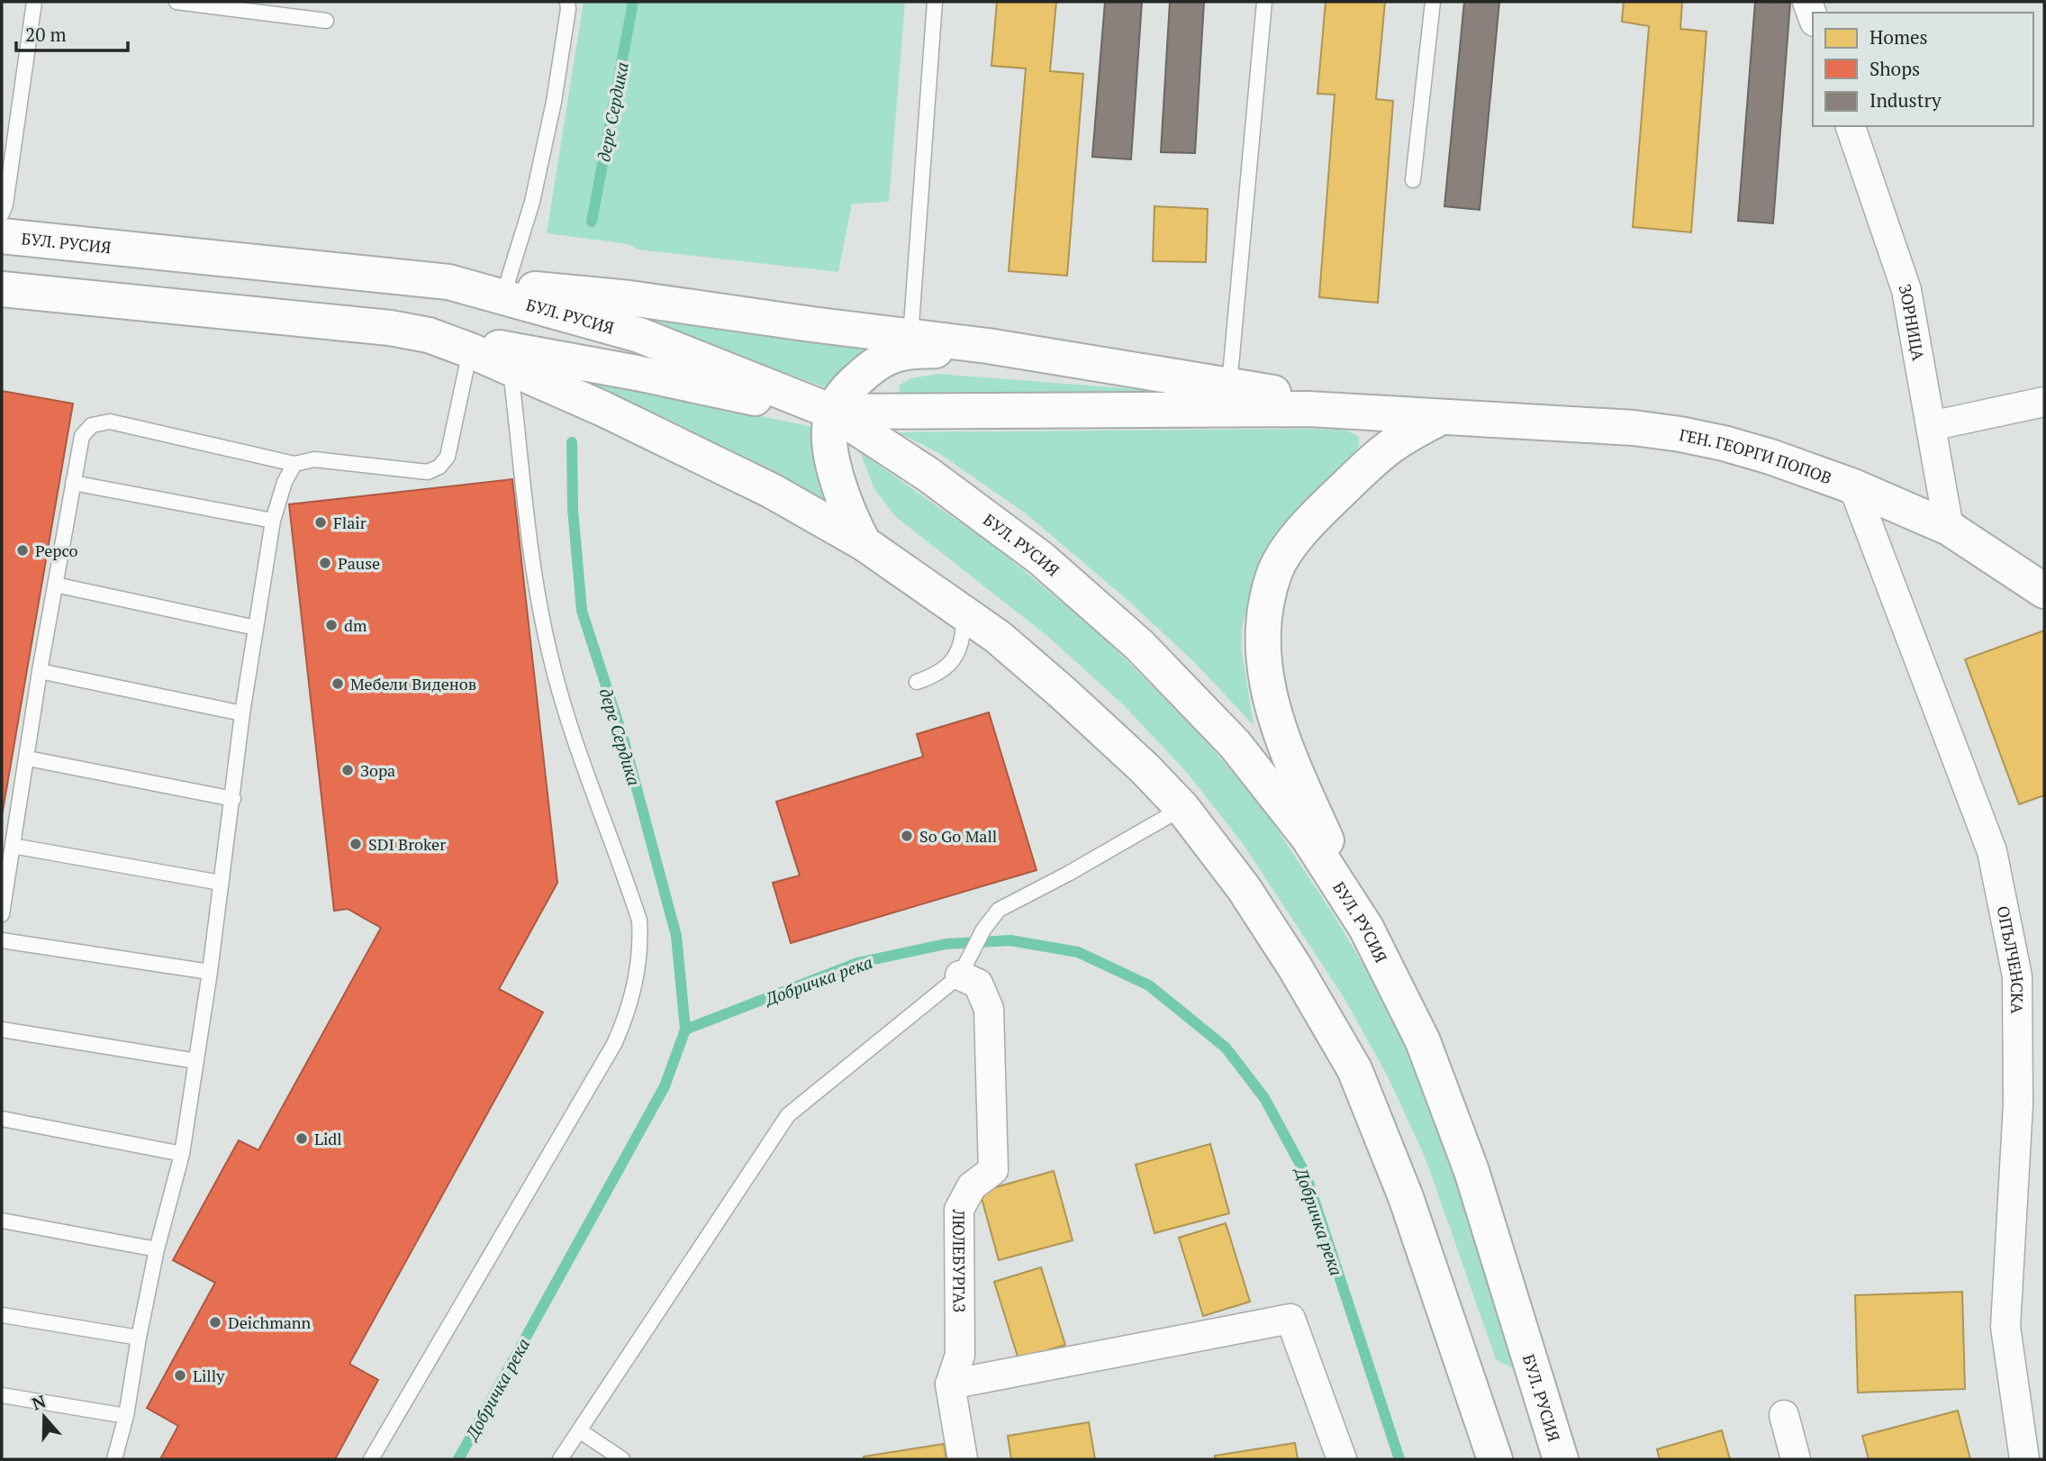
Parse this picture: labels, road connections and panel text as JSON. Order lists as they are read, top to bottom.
{
  "streets": {
    "main road": ["БУЛ. РУСИЯ", "ГЕН. ГЕОРГИ ПОПОВ"],
    "street": ["ЗОРНИЦА", "ОПЪЛЧЕНСКА", "ЛЮЛЕБУРГАЗ"]
  },
  "crossings": [
    ["ЗОРНИЦА", "ГЕН. ГЕОРГИ ПОПОВ"],
    ["ГЕН. ГЕОРГИ ПОПОВ", "ОПЪЛЧЕНСКА"]
  ],
  "water": ["дере Сердика", "Добричка река"],
  "places": [
    "Flair",
    "Pepco",
    "Pause",
    "dm",
    "Мебели Виденов",
    "Зора",
    "So Go Mall",
    "SDI Broker",
    "Lidl",
    "Deichmann",
    "Lilly"
  ],
  "legend": ["Homes", "Shops", "Industry"],
  "scale_bar": "20 m",
  "north": "top"
}
